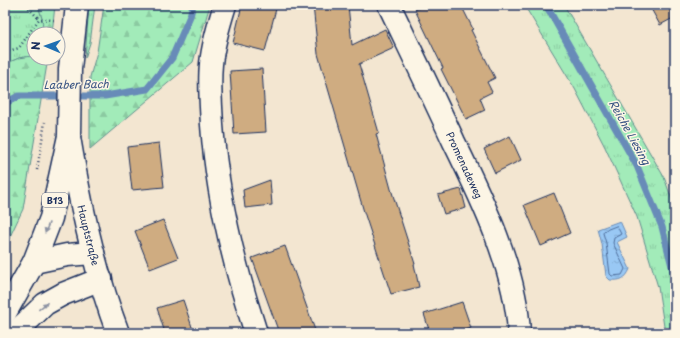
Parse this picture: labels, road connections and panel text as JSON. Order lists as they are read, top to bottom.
{
  "streets": {
    "main road": ["Promenadeweg", "B13", "Hauptstraße"]
  },
  "crossings": [
    ["B13", "Hauptstraße"]
  ],
  "water": ["Laaber Bach", "Reiche Liesing"],
  "north": "left"
}
